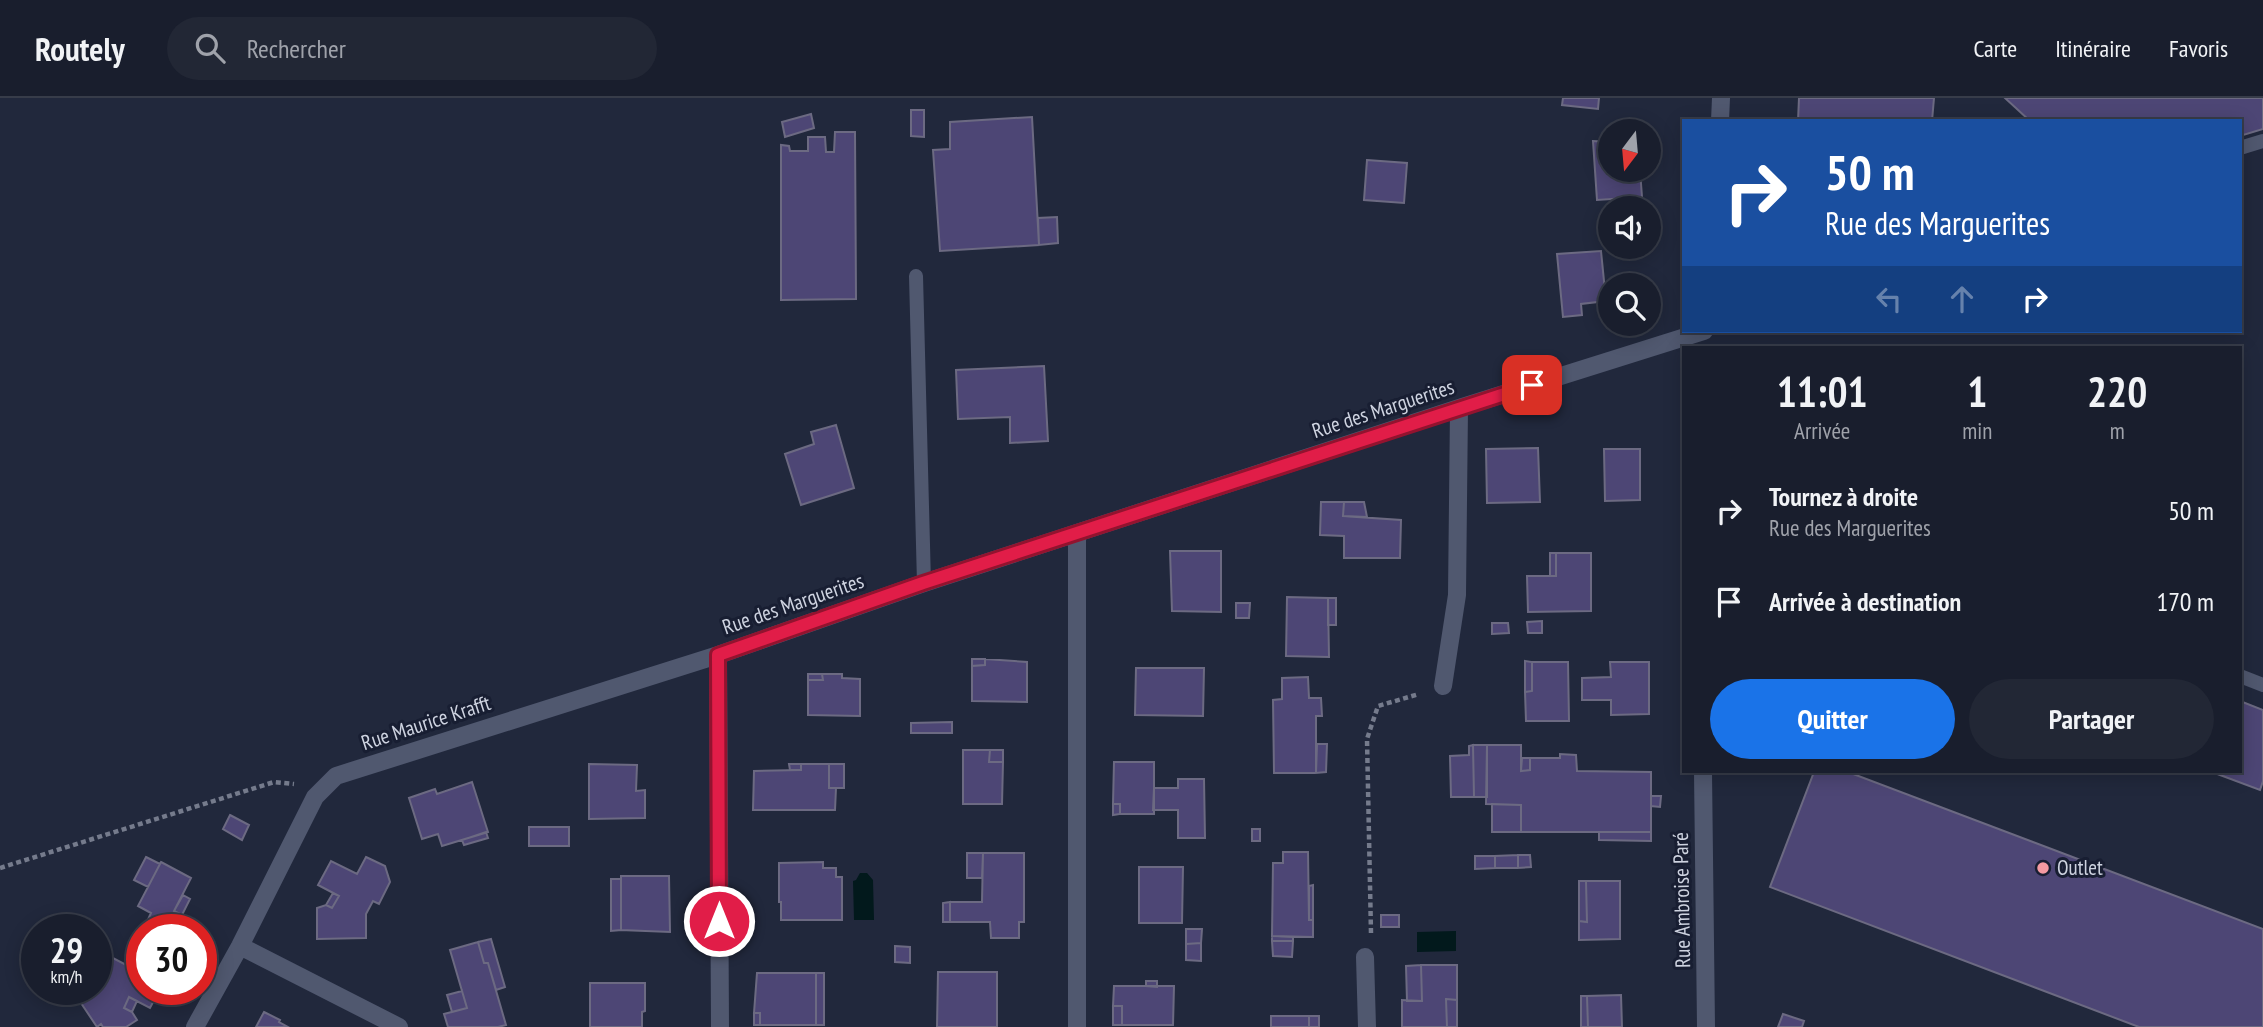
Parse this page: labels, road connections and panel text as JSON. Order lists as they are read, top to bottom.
{
  "streets": {
    "street": ["Rue des Marguerites", "Rue Maurice Krafft", "Rue Ambroise Paré"]
  },
  "crossings": [
    ["Rue des Marguerites", "Rue Maurice Krafft"]
  ],
  "places": ["Outlet"],
  "north": "bottom",
  "page": {
    "header": "Routely",
    "search": "Rechercher",
    "nav": ["Carte", "Itinéraire", "Favoris"],
    "turn": ["50 m", "Rue des Marguerites"],
    "eta": [
      "11:01",
      "Arrivée",
      "1",
      "min",
      "220",
      "m"
    ],
    "list": [
      {
        "name": "Tournez à droite",
        "note": "Rue des Marguerites",
        "value": "50 m"
      },
      {
        "name": "Arrivée à destination",
        "value": "170 m"
      }
    ],
    "buttons": ["Quitter", "Partager"],
    "speed": "29 km/h",
    "limit": "30"
  }
}
